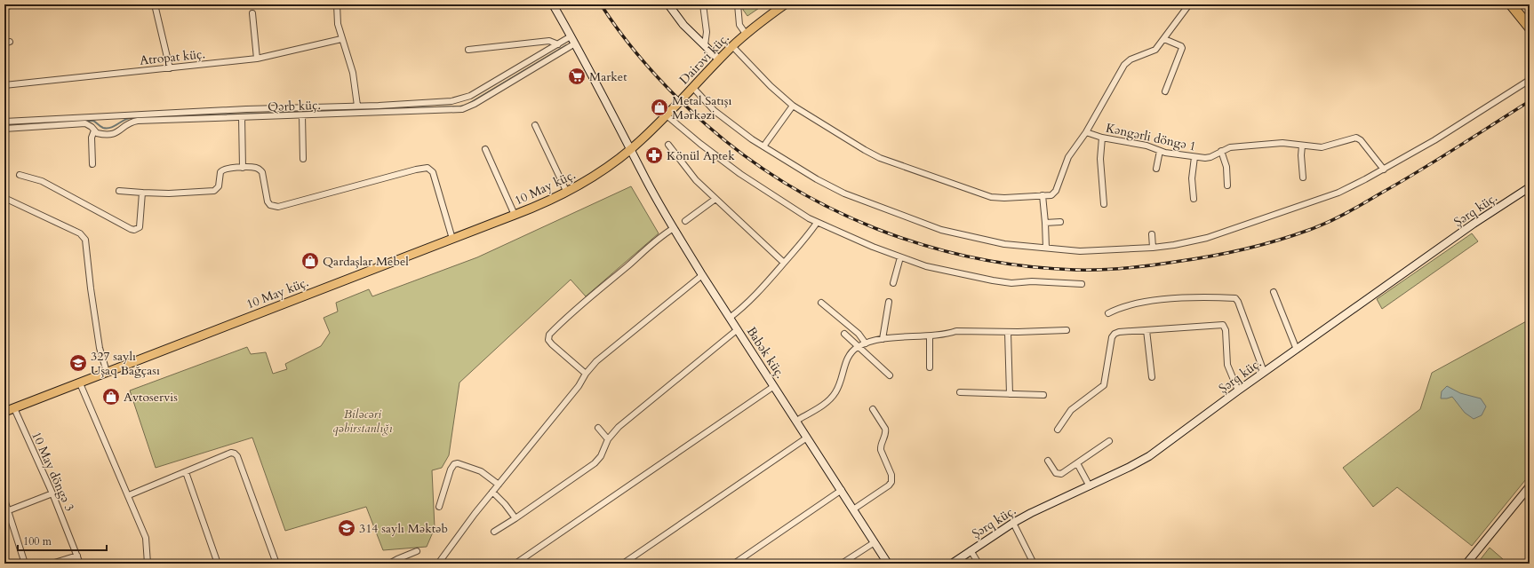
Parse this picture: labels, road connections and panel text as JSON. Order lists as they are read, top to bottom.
{
  "streets": {
    "main road": ["Dairəvi küç.", "10 May küç."],
    "street": [
      "Atropat küç.",
      "Qərb küç.",
      "Kəngərli döngə 1",
      "Şərq küç.",
      "Babək küç.",
      "10 May döngə 3"
    ]
  },
  "crossings": [
    ["Dairəvi küç.", "10 May küç."],
    ["Dairəvi küç.", "Babək küç."],
    ["Qərb küç.", "Babək küç."],
    ["10 May küç.", "Babək küç."],
    ["10 May küç.", "10 May döngə 3"]
  ],
  "parks": ["Biləcəri qəbirstanlığı"],
  "places": {
    "supermarket": ["Market"],
    "shop": ["Metal Satışı Mərkəzi", "Qardaşlar Mebel", "Avtoservis"],
    "pharmacy": ["Könül Aptek"],
    "school or university": ["327 saylı Uşaq Bağçası", "314 saylı Məktəb"]
  },
  "scale_bar": "100 m"
}
